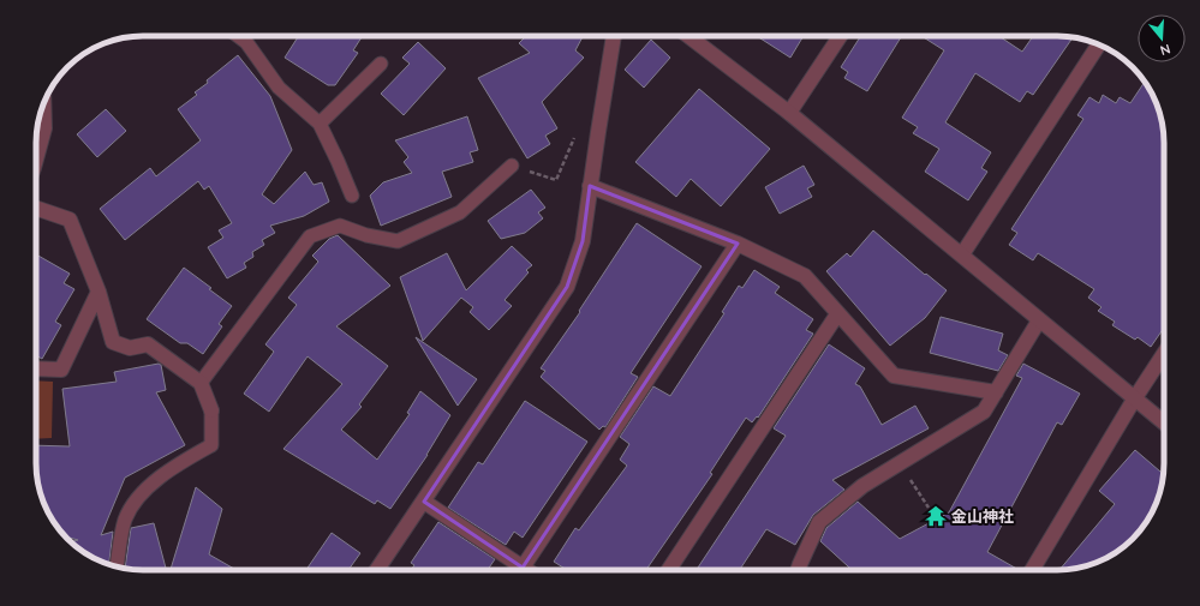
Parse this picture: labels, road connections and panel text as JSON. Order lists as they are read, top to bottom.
{
  "places": {
    "temple": ["金山神社"]
  },
  "north": "bottom"
}
